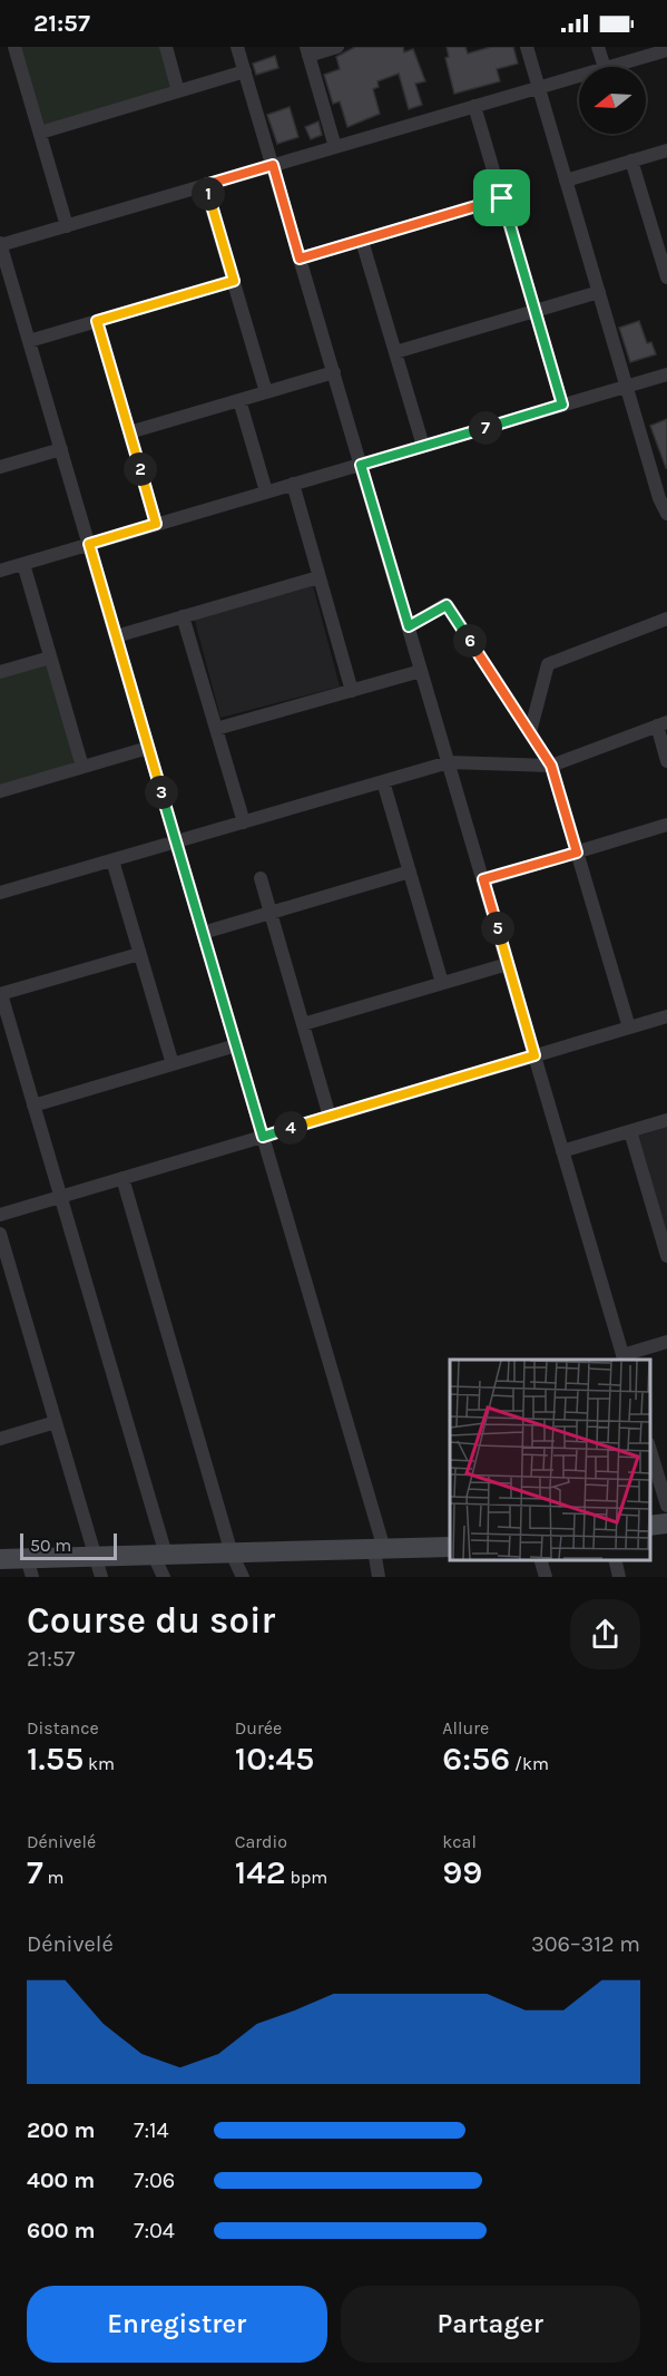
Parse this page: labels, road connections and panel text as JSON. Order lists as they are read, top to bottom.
{
  "scale_bar": "50 m",
  "north": "left",
  "page": {
    "status": "21:57",
    "pins": [
      "1",
      "7",
      "2",
      "6",
      "3",
      "5",
      "4"
    ],
    "scale": "50 m",
    "heading": ["Course du soir", "21:57"],
    "stats": [
      ["Distance", "1.55 km"],
      ["Durée", "10:45"],
      ["Allure", "6:56 /km"],
      ["Dénivelé", "7 m"],
      ["Cardio", "142 bpm"],
      ["kcal", "99"]
    ],
    "chart": ["Dénivelé", "306–312 m"],
    "list": [
      {
        "name": "200 m",
        "note": "7:14"
      },
      {
        "name": "400 m",
        "note": "7:06"
      },
      {
        "name": "600 m",
        "note": "7:04"
      }
    ],
    "buttons": ["Enregistrer", "Partager"]
  }
}
